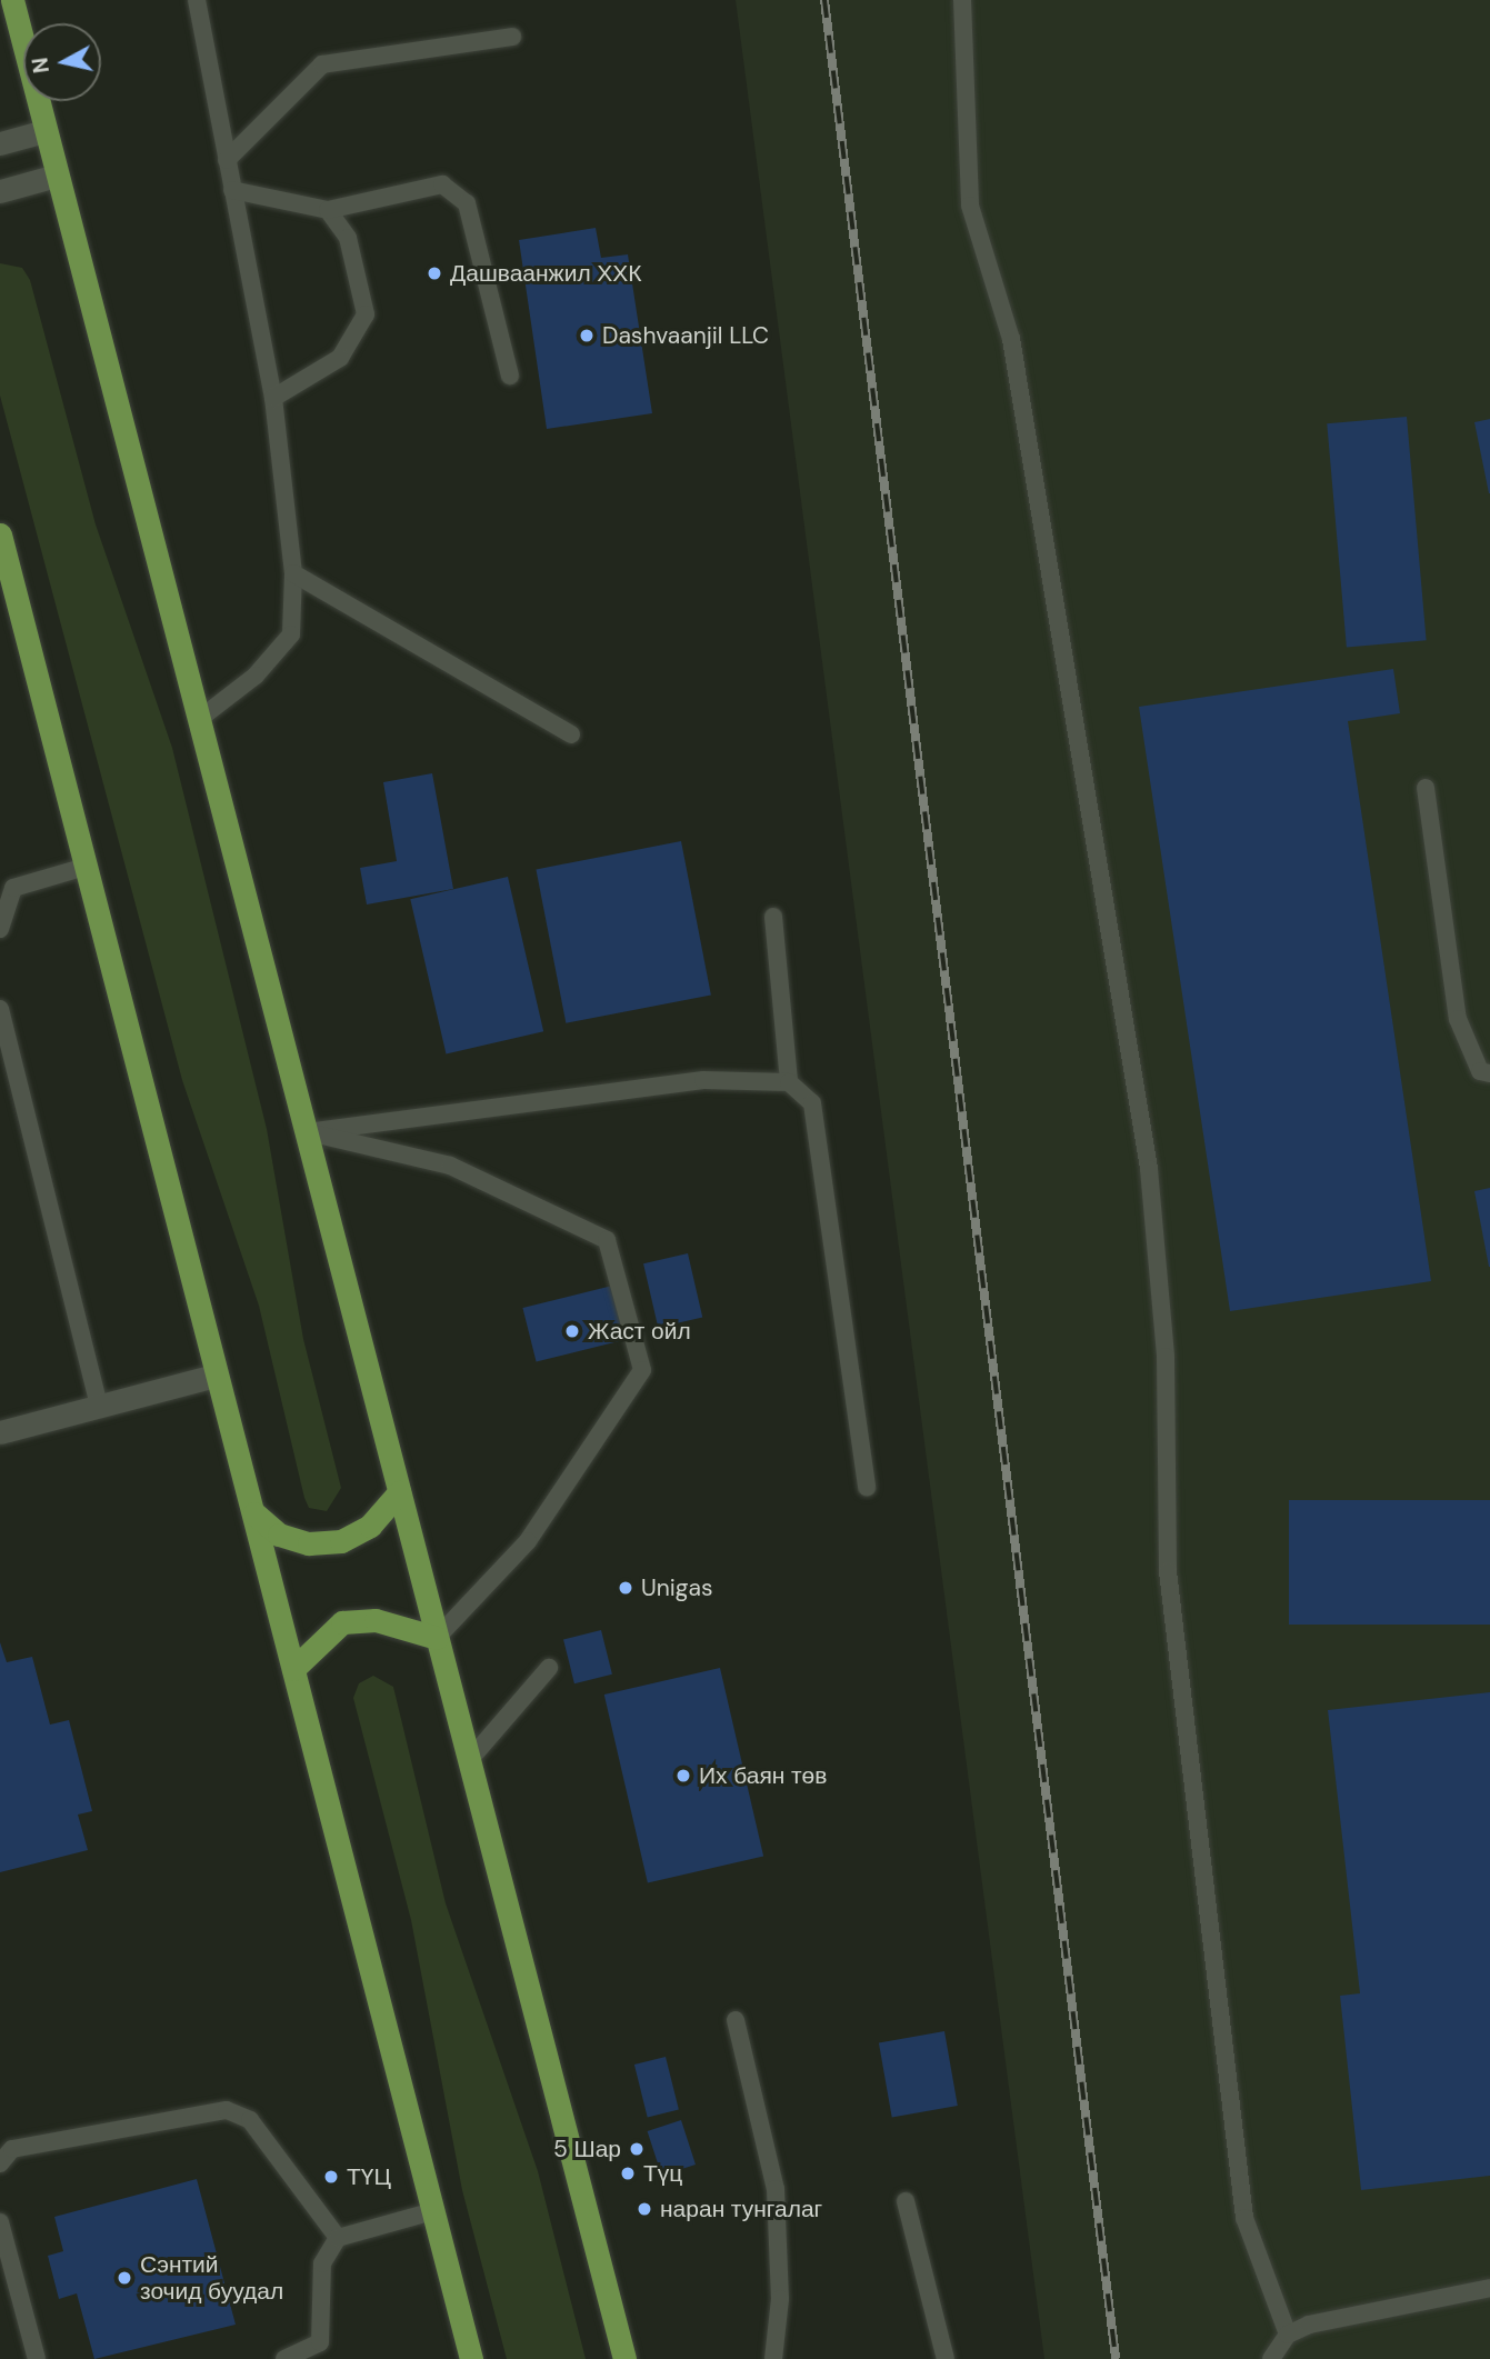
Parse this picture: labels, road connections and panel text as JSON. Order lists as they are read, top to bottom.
{
  "places": [
    "Дашваанжил ХХК",
    "Dashvaanjil LLC",
    "Жаст ойл",
    "Unigas",
    "Их баян төв",
    "5 Шар",
    "Түц",
    "ТҮЦ",
    "наран тунгалаг",
    "Сэнтий зочид буудал"
  ],
  "north": "left"
}
